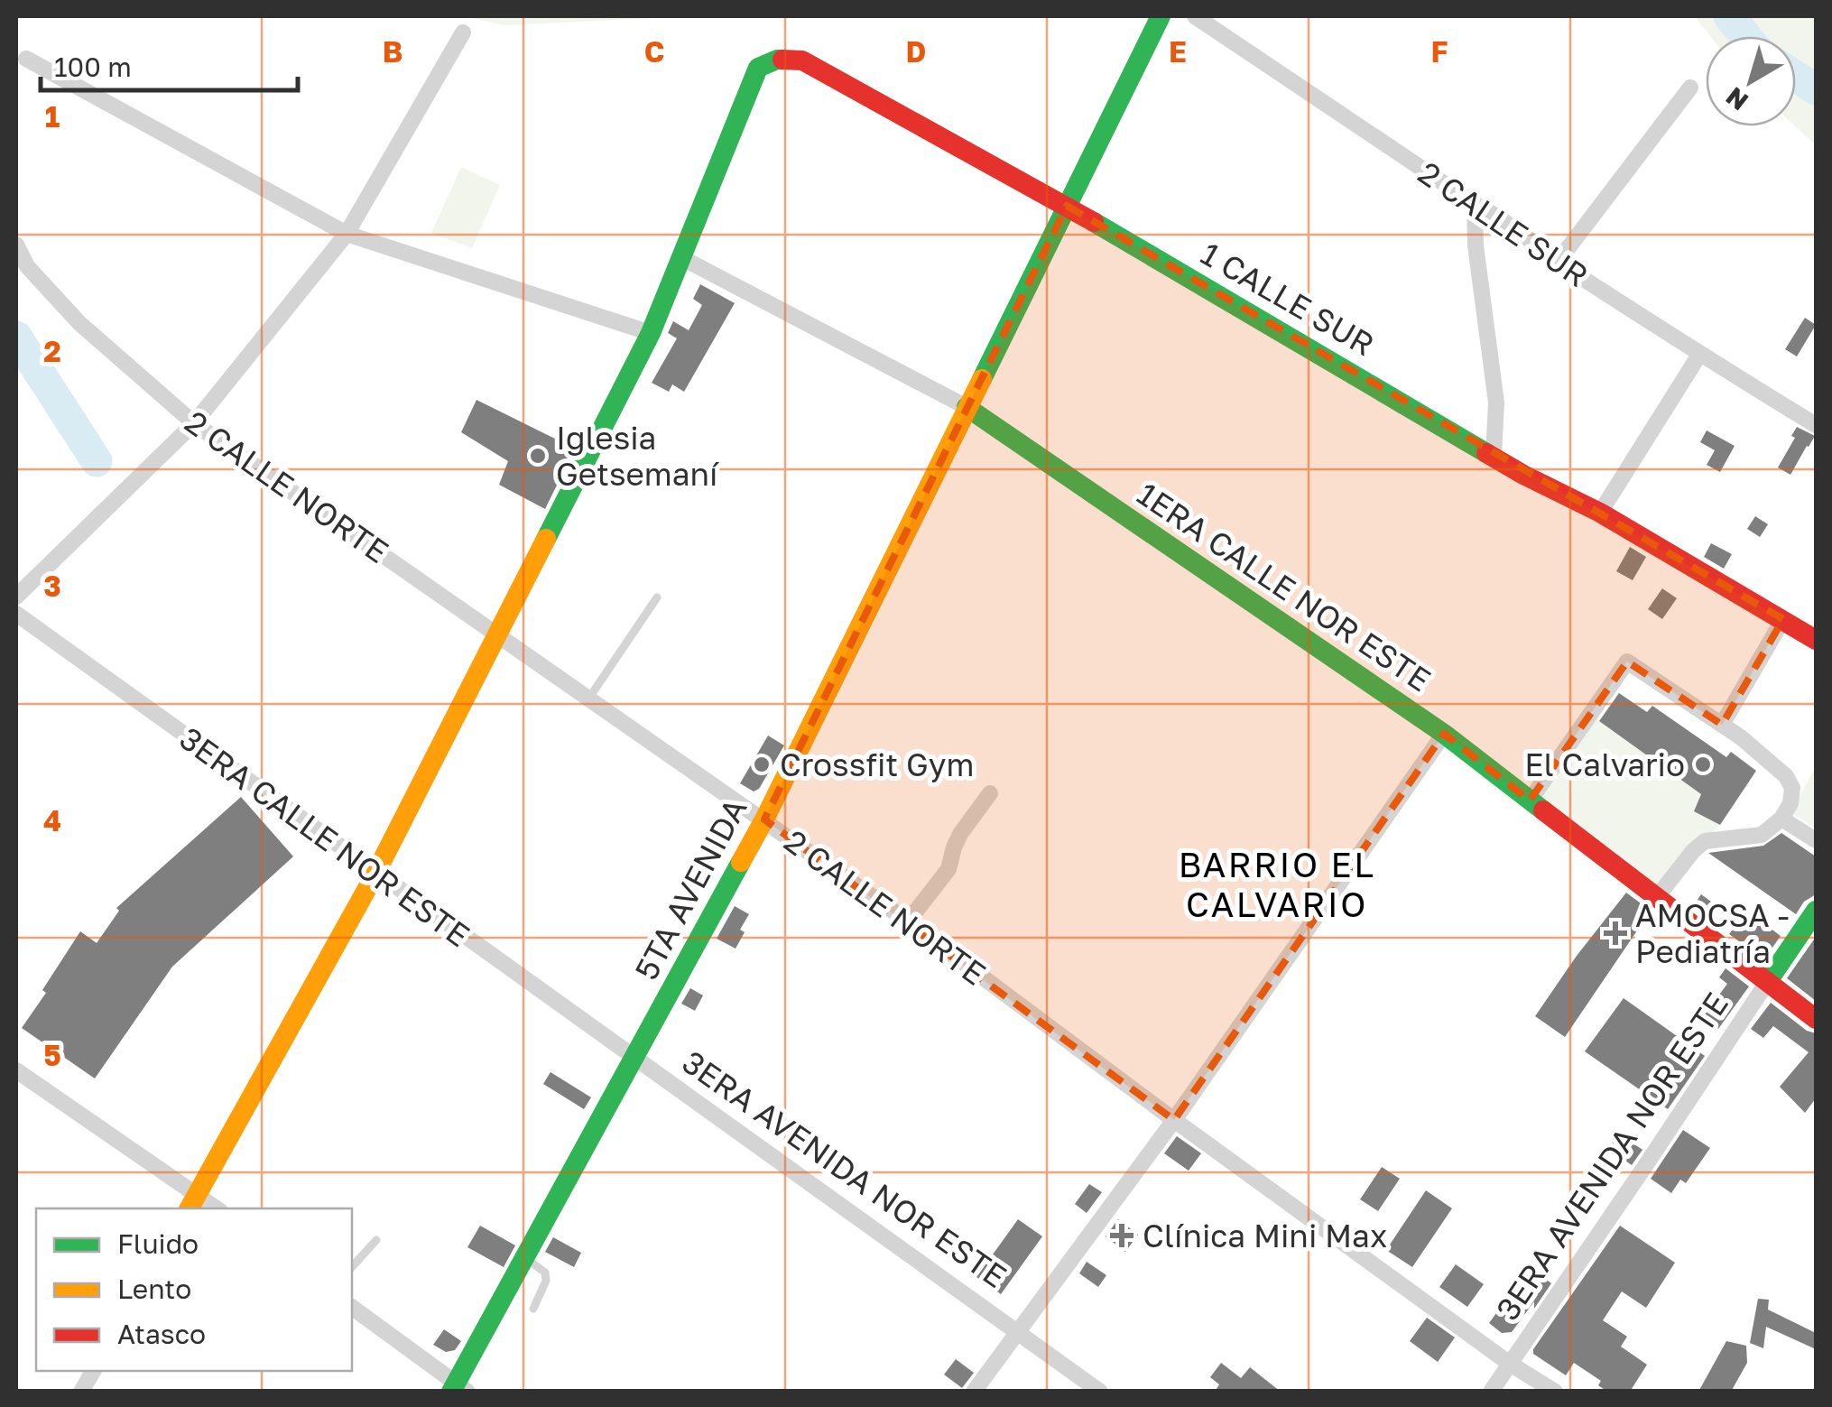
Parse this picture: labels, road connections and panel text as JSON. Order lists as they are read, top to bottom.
{
  "streets": {
    "street": [
      "2 CALLE SUR",
      "1 CALLE SUR",
      "2 CALLE NORTE",
      "1ERA CALLE NOR ESTE",
      "3ERA CALLE NOR ESTE",
      "5TA AVENIDA",
      "3ERA AVENIDA NOR ESTE"
    ]
  },
  "crossings": [
    ["1 CALLE SUR", "1ERA CALLE NOR ESTE"],
    ["1 CALLE SUR", "5TA AVENIDA"],
    ["2 CALLE NORTE", "5TA AVENIDA"],
    ["2 CALLE NORTE", "3ERA AVENIDA NOR ESTE"],
    ["1ERA CALLE NOR ESTE", "5TA AVENIDA"],
    ["1ERA CALLE NOR ESTE", "3ERA AVENIDA NOR ESTE"],
    ["3ERA CALLE NOR ESTE", "5TA AVENIDA"],
    ["3ERA CALLE NOR ESTE", "3ERA AVENIDA NOR ESTE"],
    ["5TA AVENIDA", "3ERA AVENIDA NOR ESTE"]
  ],
  "districts": ["BARRIO EL CALVARIO"],
  "places": {
    "other": ["Iglesia Getsemaní", "Crossfit Gym", "El Calvario"],
    "health": ["AMOCSA - Pediatría", "Clínica Mini Max"]
  },
  "legend": ["Fluido", "Lento", "Atasco"],
  "scale_bar": "100 m",
  "north": "bottom left",
  "grid": {
    "columns": [
      "B",
      "C",
      "D",
      "E",
      "F"
    ],
    "rows": [
      "1",
      "2",
      "3",
      "4",
      "5"
    ]
  }
}
